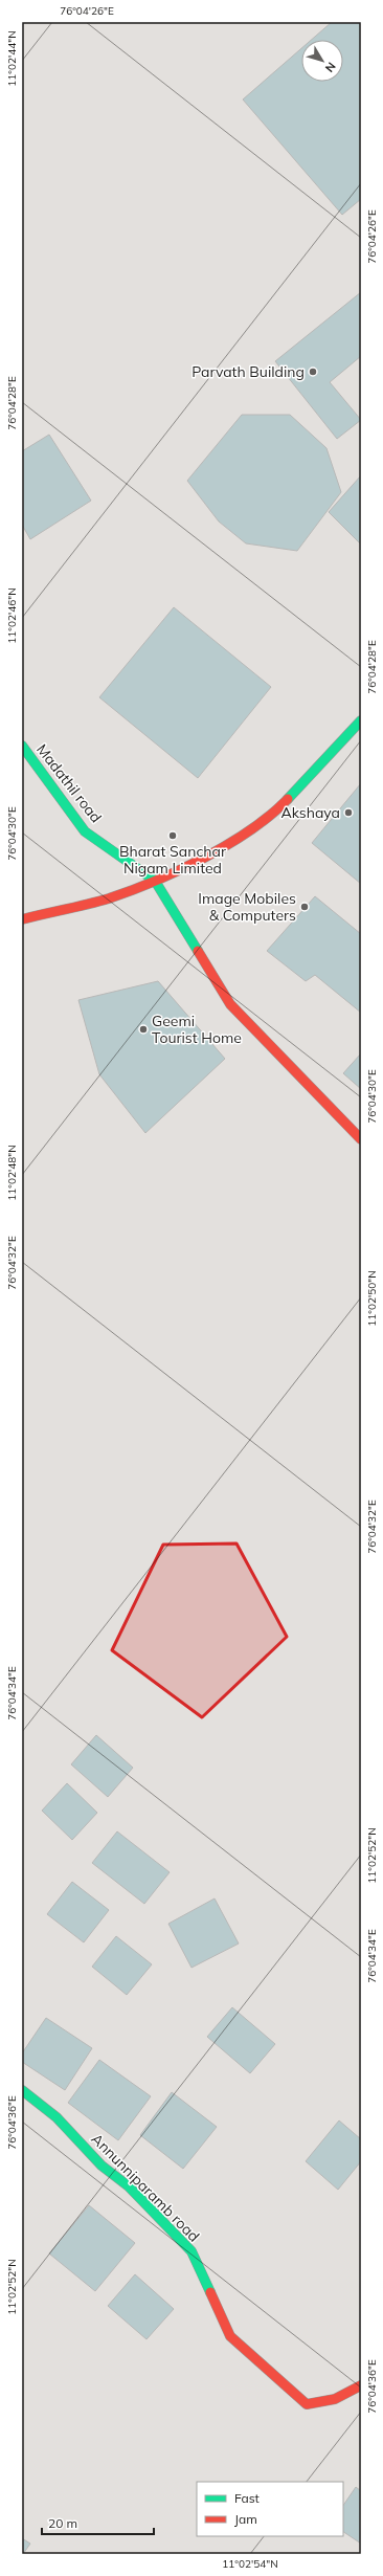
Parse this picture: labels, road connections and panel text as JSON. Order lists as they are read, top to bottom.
{
  "streets": {
    "main road": ["Madathil road", "Annunniparamb road"]
  },
  "places": [
    "Parvath Building",
    "Akshaya",
    "Bharat Sanchar Nigam Limited",
    "Image Mobiles & Computers",
    "Geemi Tourist Home"
  ],
  "legend": ["Fast", "Jam"],
  "scale_bar": "20 m",
  "north": "bottom right",
  "coordinates": [
    "76°04'26\"E",
    "11°02'44\"N",
    "76°04'28\"E",
    "11°02'46\"N",
    "76°04'30\"E",
    "11°02'48\"N",
    "76°04'32\"E",
    "11°02'50\"N",
    "76°04'34\"E",
    "11°02'52\"N",
    "76°04'36\"E",
    "11°02'54\"N"
  ]
}
